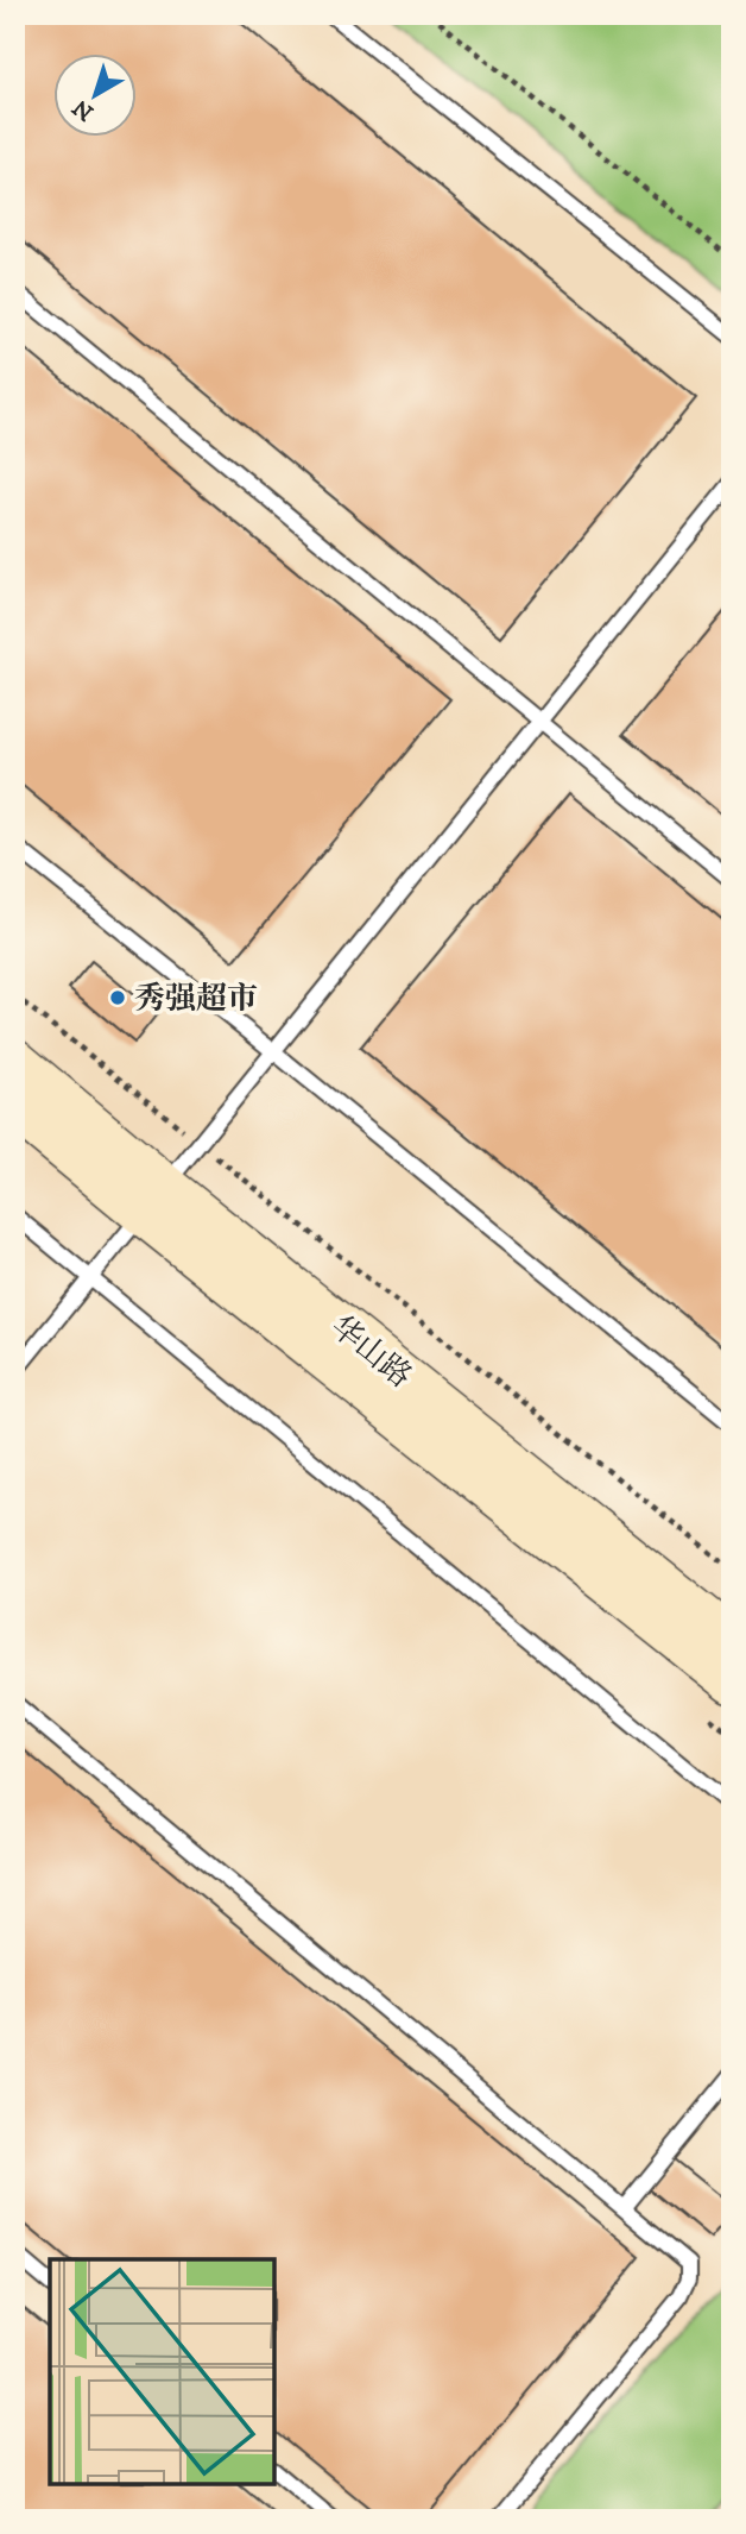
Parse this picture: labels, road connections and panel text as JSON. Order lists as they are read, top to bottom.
{
  "streets": {
    "street": ["华山路"]
  },
  "places": ["秀强超市"],
  "north": "bottom left"
}
